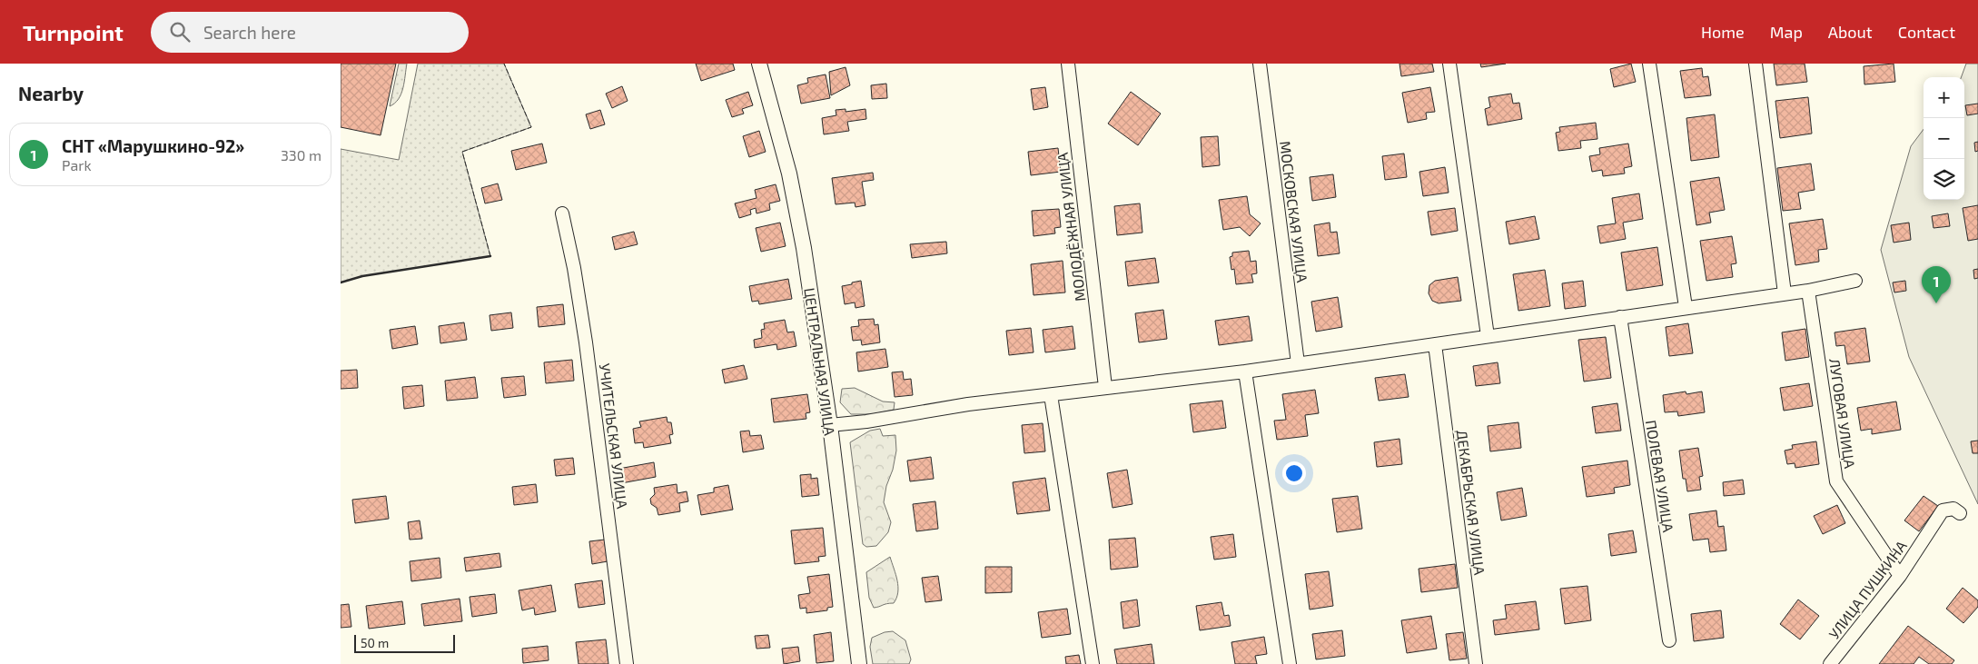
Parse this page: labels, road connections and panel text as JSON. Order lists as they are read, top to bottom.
{
  "streets": {
    "street": [
      "МОСКОВСКАЯ УЛИЦА",
      "МОЛОДЁЖНАЯ УЛИЦА",
      "ЦЕНТРАЛЬНАЯ УЛИЦА",
      "ЛУГОВАЯ УЛИЦА",
      "УЧИТЕЛЬСКАЯ УЛИЦА",
      "ПОЛЕВАЯ УЛИЦА",
      "ДЕКАБРЬСКАЯ УЛИЦА",
      "УЛИЦА ПУШКИНА"
    ]
  },
  "crossings": [
    ["ЛУГОВАЯ УЛИЦА", "УЛИЦА ПУШКИНА"]
  ],
  "scale_bar": "50 m",
  "page": {
    "header": "Turnpoint",
    "search": "Search here",
    "nav": [
      "Home",
      "Map",
      "About",
      "Contact"
    ],
    "heading": "Nearby",
    "map_buttons": ["+", "−"],
    "list": [
      {
        "mark": "1",
        "name": "СНТ «Марушкино-92»",
        "note": "Park",
        "value": "330 m"
      }
    ],
    "pins": "1",
    "scale": "50 m"
  }
}
